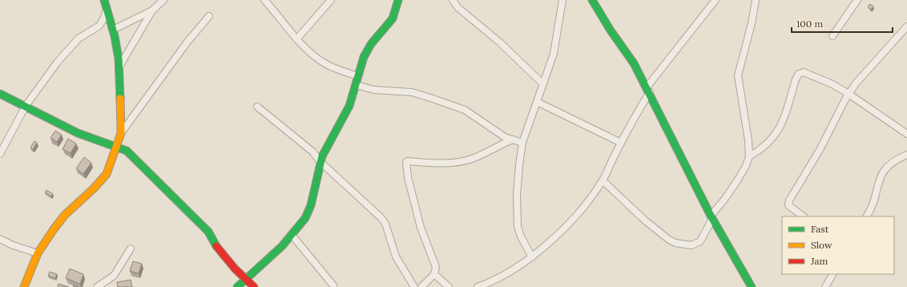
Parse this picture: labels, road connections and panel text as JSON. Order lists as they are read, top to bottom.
{
  "legend": ["Fast", "Slow", "Jam"],
  "scale_bar": "100 m"
}
